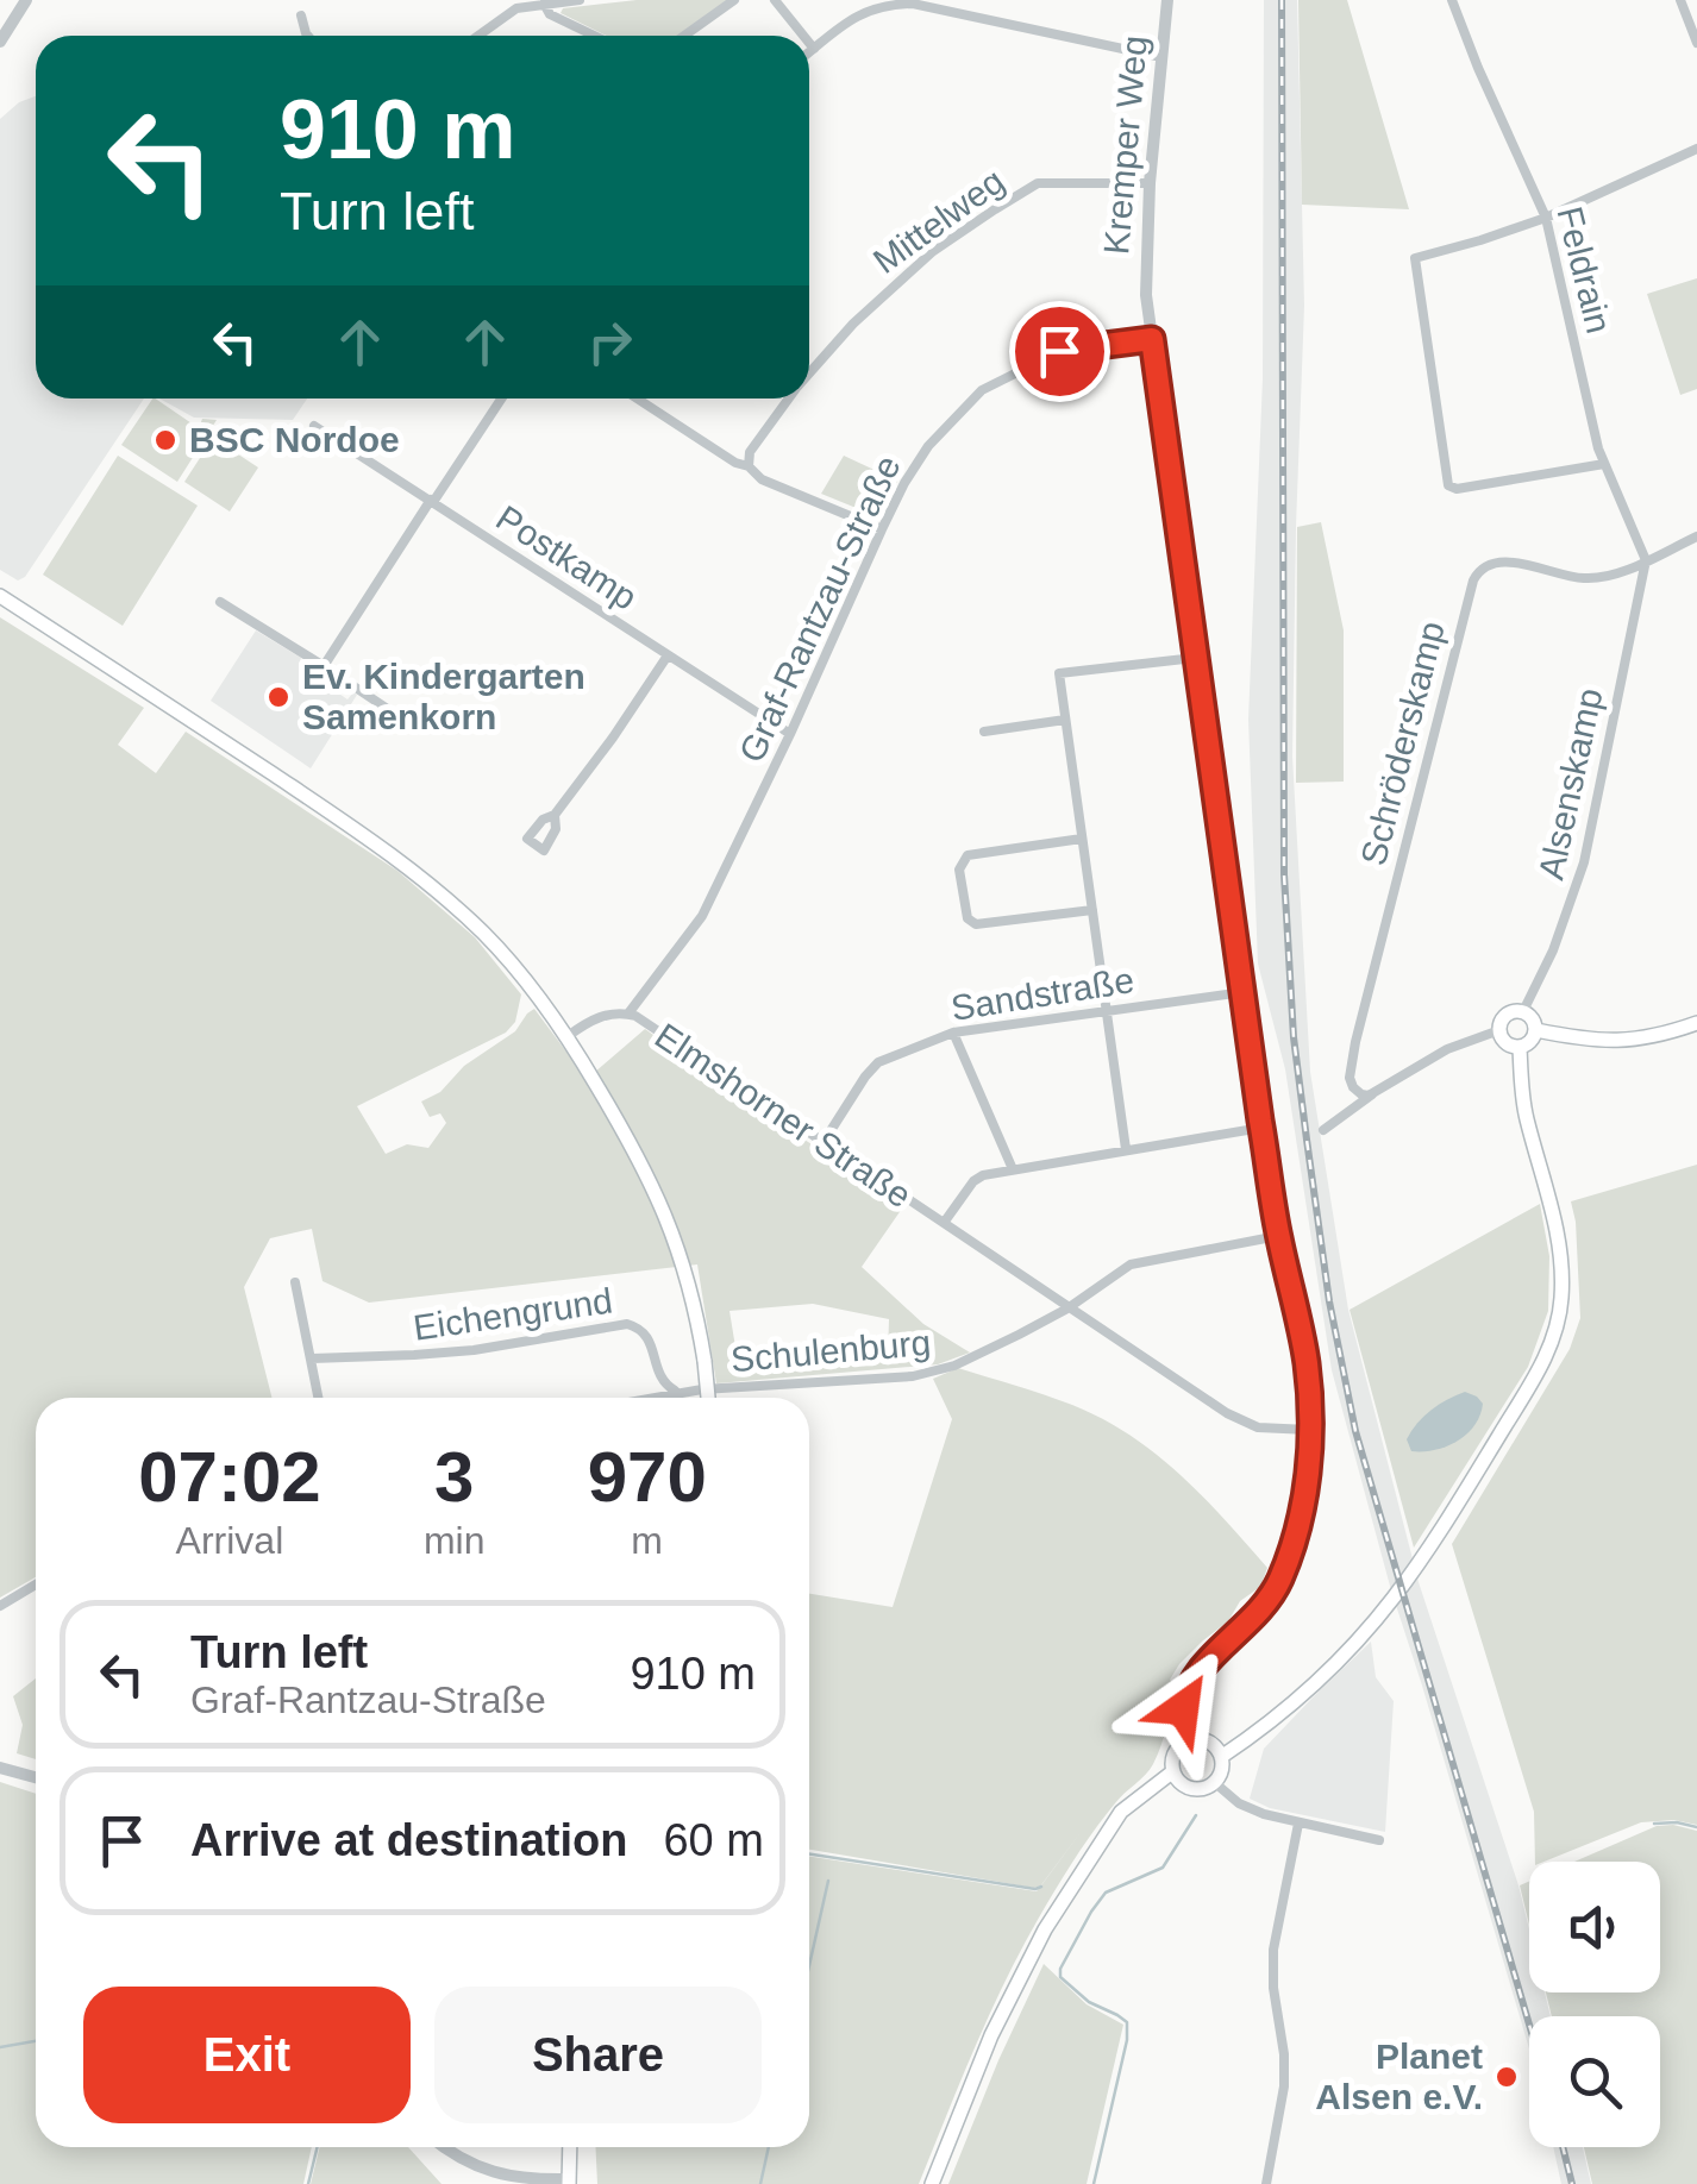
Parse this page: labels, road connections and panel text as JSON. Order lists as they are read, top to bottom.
{
  "streets": {
    "street": [
      "Kremper Weg",
      "Mittelweg",
      "Feldrain",
      "Postkamp",
      "Graf-Rantzau-Straße",
      "Schröderskamp",
      "Alsenskamp",
      "Sandstraße",
      "Elmshorner Straße",
      "Eichengrund",
      "Schulenburg"
    ]
  },
  "crossings": [
    ["Kremper Weg", "Mittelweg"],
    ["Kremper Weg", "Graf-Rantzau-Straße"],
    ["Kremper Weg", "Sandstraße"],
    ["Kremper Weg", "Elmshorner Straße"],
    ["Kremper Weg", "Schulenburg"],
    ["Feldrain", "Schröderskamp"],
    ["Feldrain", "Alsenskamp"],
    ["Postkamp", "Graf-Rantzau-Straße"],
    ["Graf-Rantzau-Straße", "Elmshorner Straße"],
    ["Schröderskamp", "Alsenskamp"],
    ["Sandstraße", "Elmshorner Straße"],
    ["Elmshorner Straße", "Schulenburg"],
    ["Eichengrund", "Schulenburg"]
  ],
  "places": ["BSC Nordoe", "Ev. Kindergarten Samenkorn", "Planet Alsen e.V."],
  "page": {
    "turn": ["910 m", "Turn left"],
    "eta": [
      "07:02",
      "Arrival",
      "3",
      "min",
      "970",
      "m"
    ],
    "list": [
      {
        "name": "Turn left",
        "note": "Graf-Rantzau-Straße",
        "value": "910 m"
      },
      {
        "name": "Arrive at destination",
        "value": "60 m"
      }
    ],
    "buttons": ["Exit", "Share"]
  }
}
